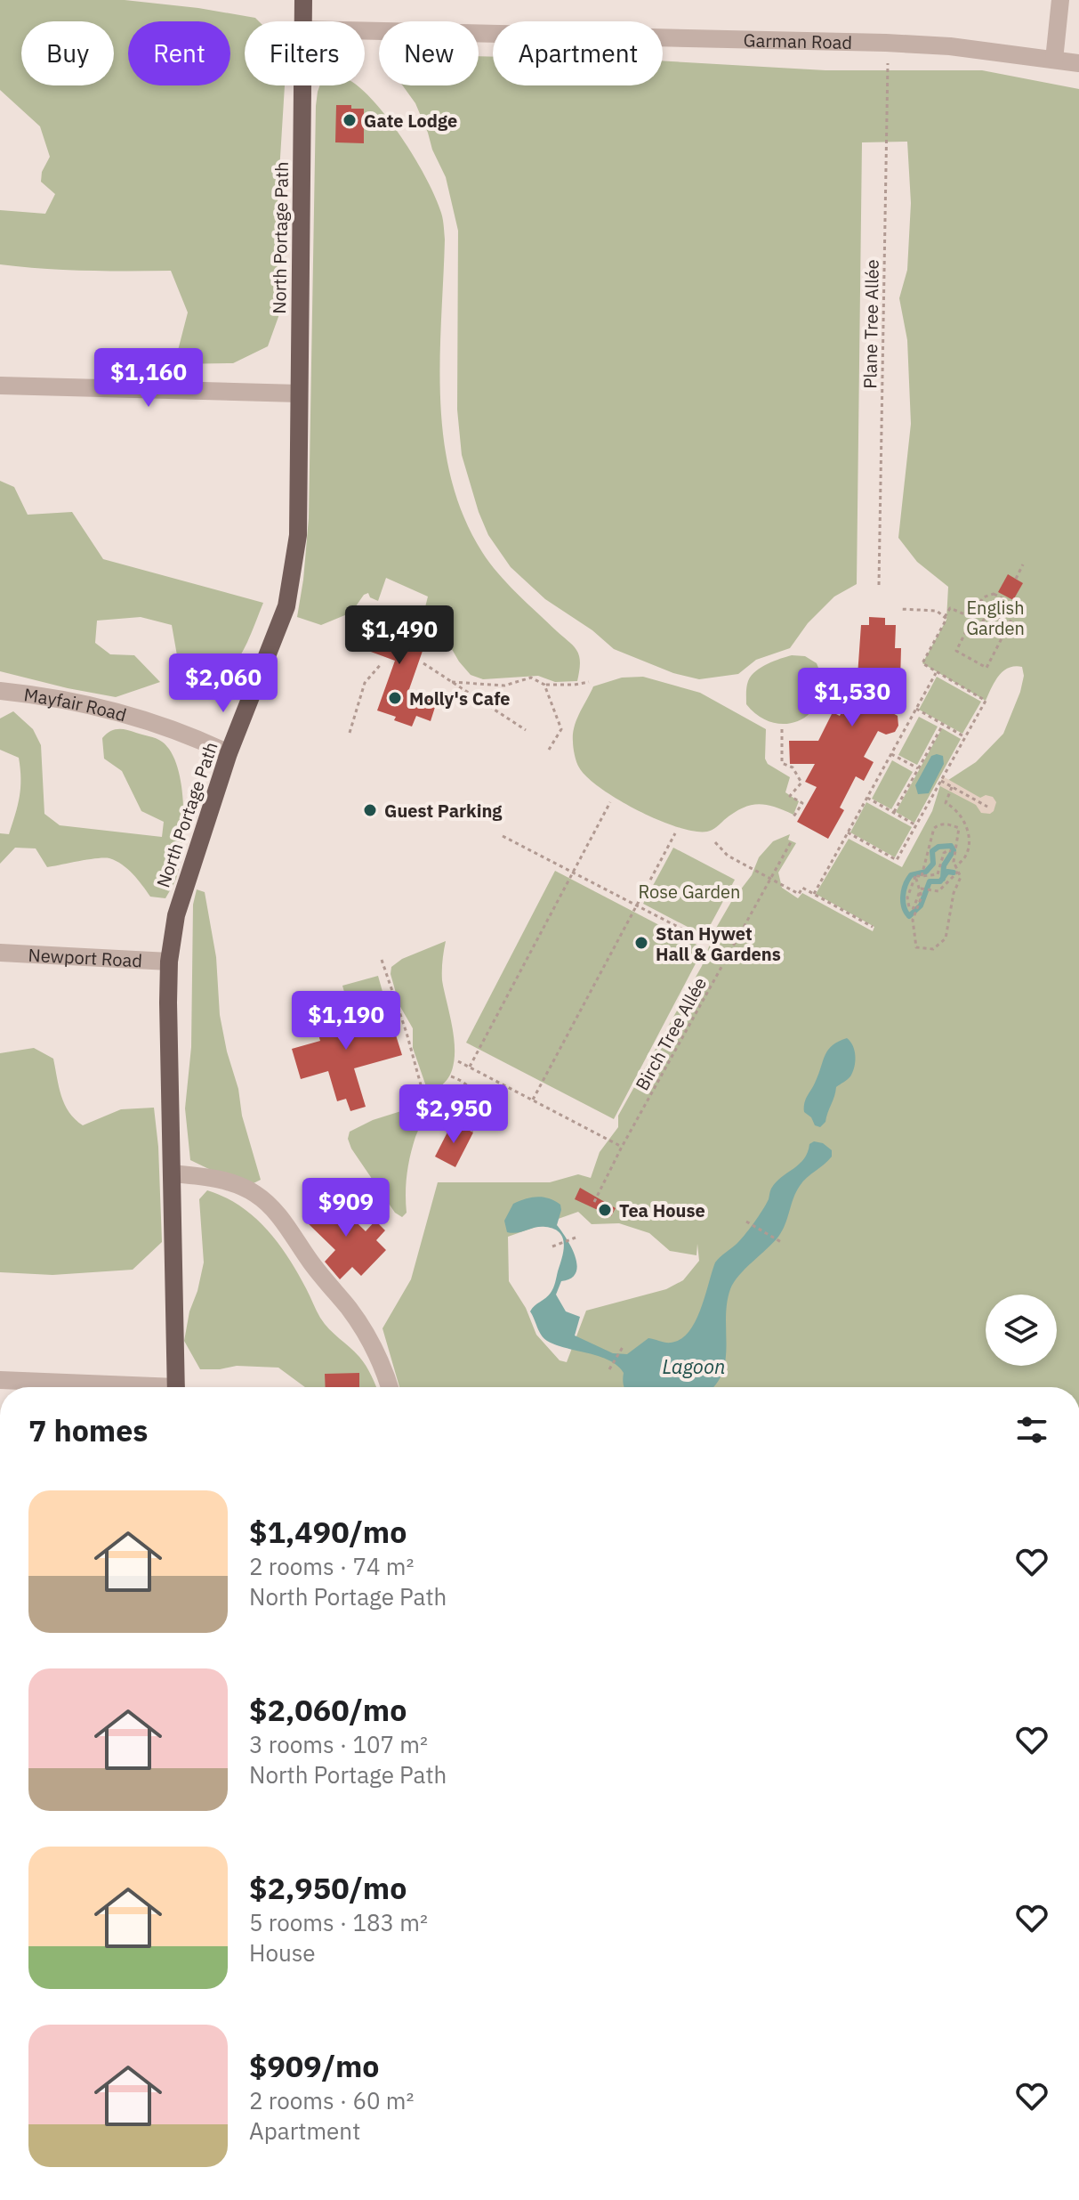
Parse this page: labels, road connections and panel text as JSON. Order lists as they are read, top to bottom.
{
  "streets": {
    "main road": ["North Portage Path"],
    "street": ["Garman Road", "Mayfair Road", "Newport Road"],
    "path": ["Plane Tree Allée", "Birch Tree Allée"]
  },
  "crossings": [
    ["North Portage Path", "Mayfair Road"],
    ["North Portage Path", "Newport Road"]
  ],
  "water": ["Lagoon"],
  "parks": ["English Garden", "Rose Garden"],
  "places": [
    "Gate Lodge",
    "Molly's Cafe",
    "Guest Parking",
    "Stan Hywet Hall & Gardens",
    "Tea House"
  ],
  "page": {
    "chip": [
      "Buy",
      "Rent",
      "Filters",
      "New",
      "Apartment"
    ],
    "price": [
      "$1,160",
      "$1,490",
      "$2,060",
      "$1,530",
      "$1,190",
      "$2,950",
      "$909"
    ],
    "heading": "7 homes",
    "list": [
      {
        "name": "$1,490/mo",
        "note": "2 rooms · 74 m² · North Portage Path"
      },
      {
        "name": "$2,060/mo",
        "note": "3 rooms · 107 m² · North Portage Path"
      },
      {
        "name": "$2,950/mo",
        "note": "5 rooms · 183 m² · House"
      },
      {
        "name": "$909/mo",
        "note": "2 rooms · 60 m² · Apartment"
      }
    ]
  }
}
